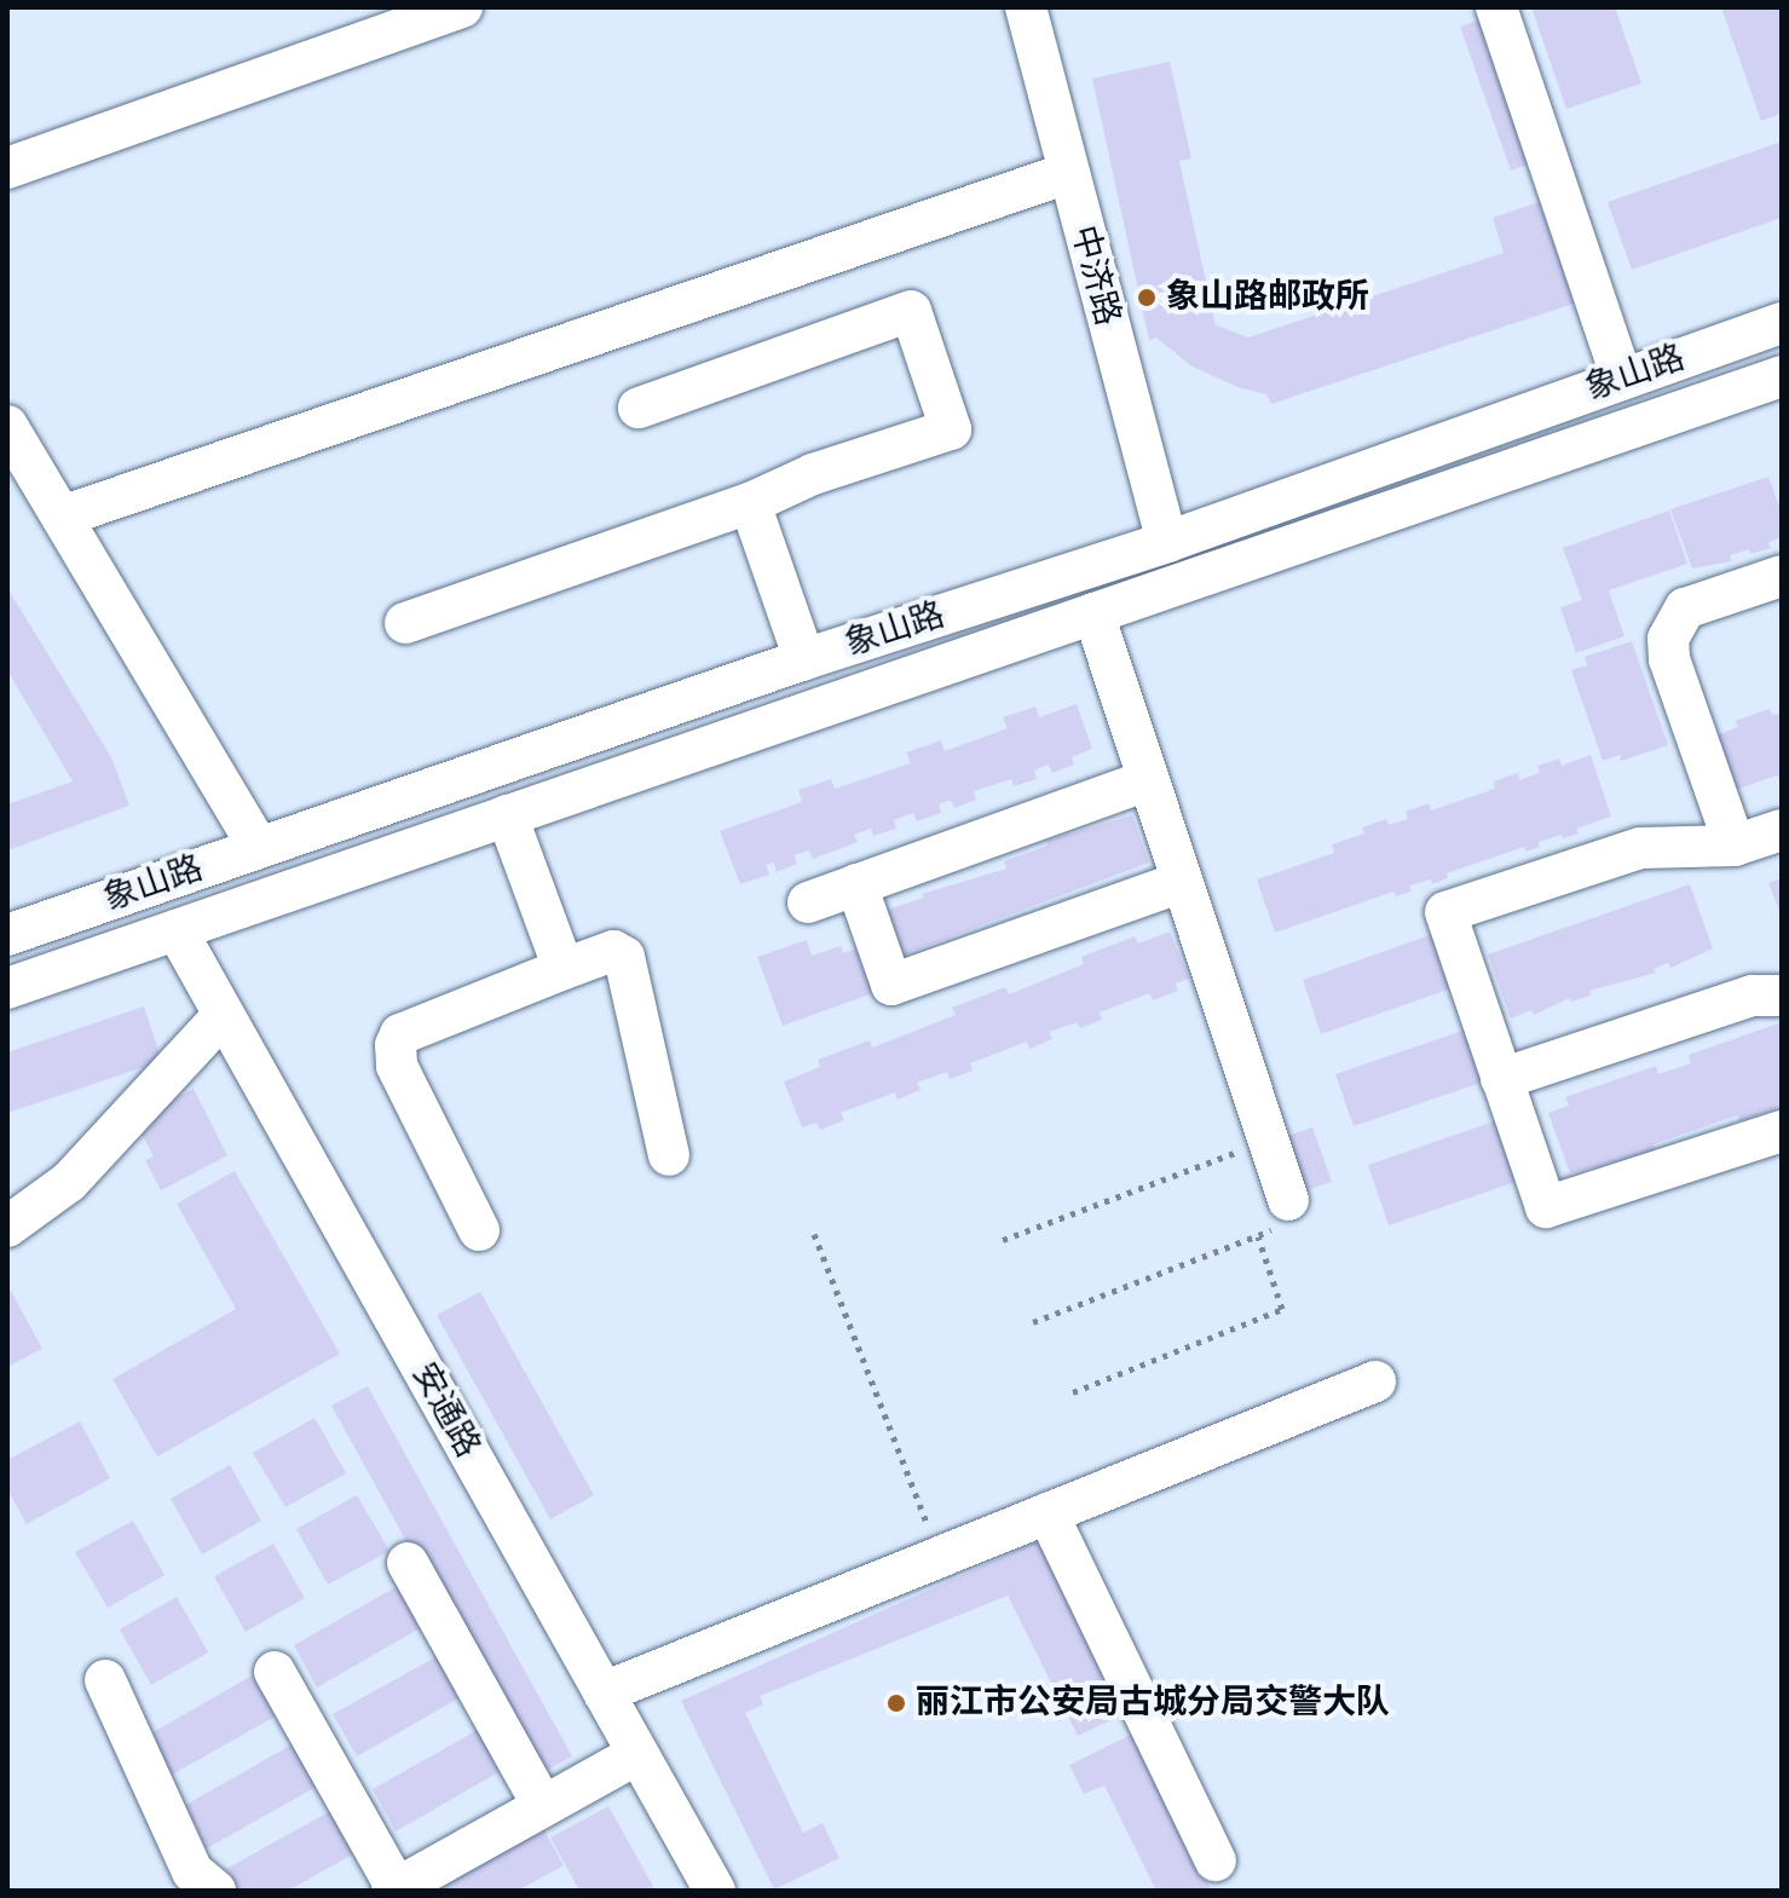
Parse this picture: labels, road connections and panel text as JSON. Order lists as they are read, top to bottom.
{
  "streets": {
    "street": ["中济路", "象山路", "安通路"]
  },
  "crossings": [
    ["中济路", "象山路"],
    ["象山路", "安通路"]
  ],
  "places": ["象山路邮政所", "丽江市公安局古城分局交警大队"]
}
